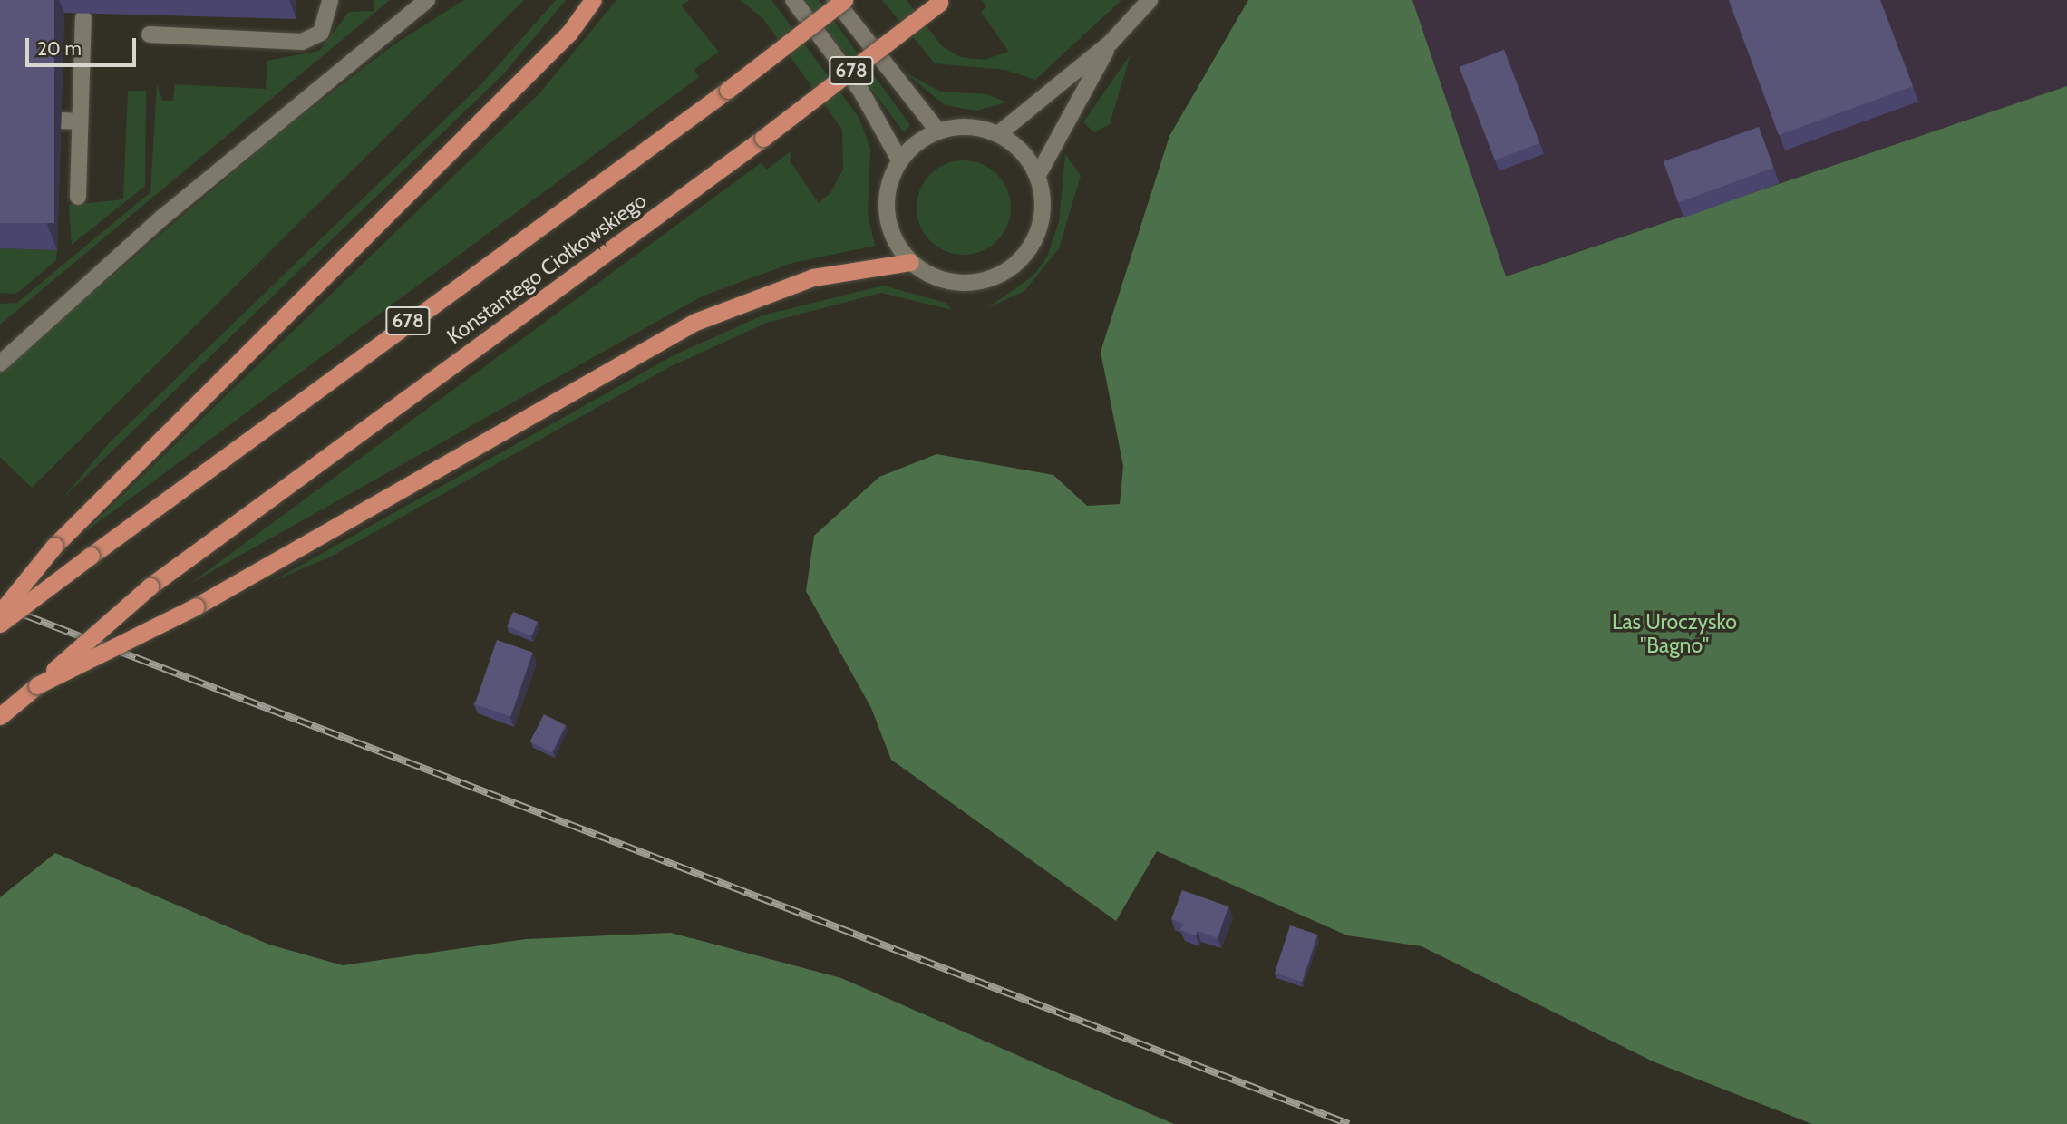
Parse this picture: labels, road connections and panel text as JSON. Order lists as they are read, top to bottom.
{
  "streets": {
    "highway": ["678", "Konstantego Ciołkowskiego"]
  },
  "parks": ["Las Uroczysko \"Bagno\""],
  "scale_bar": "20 m"
}
